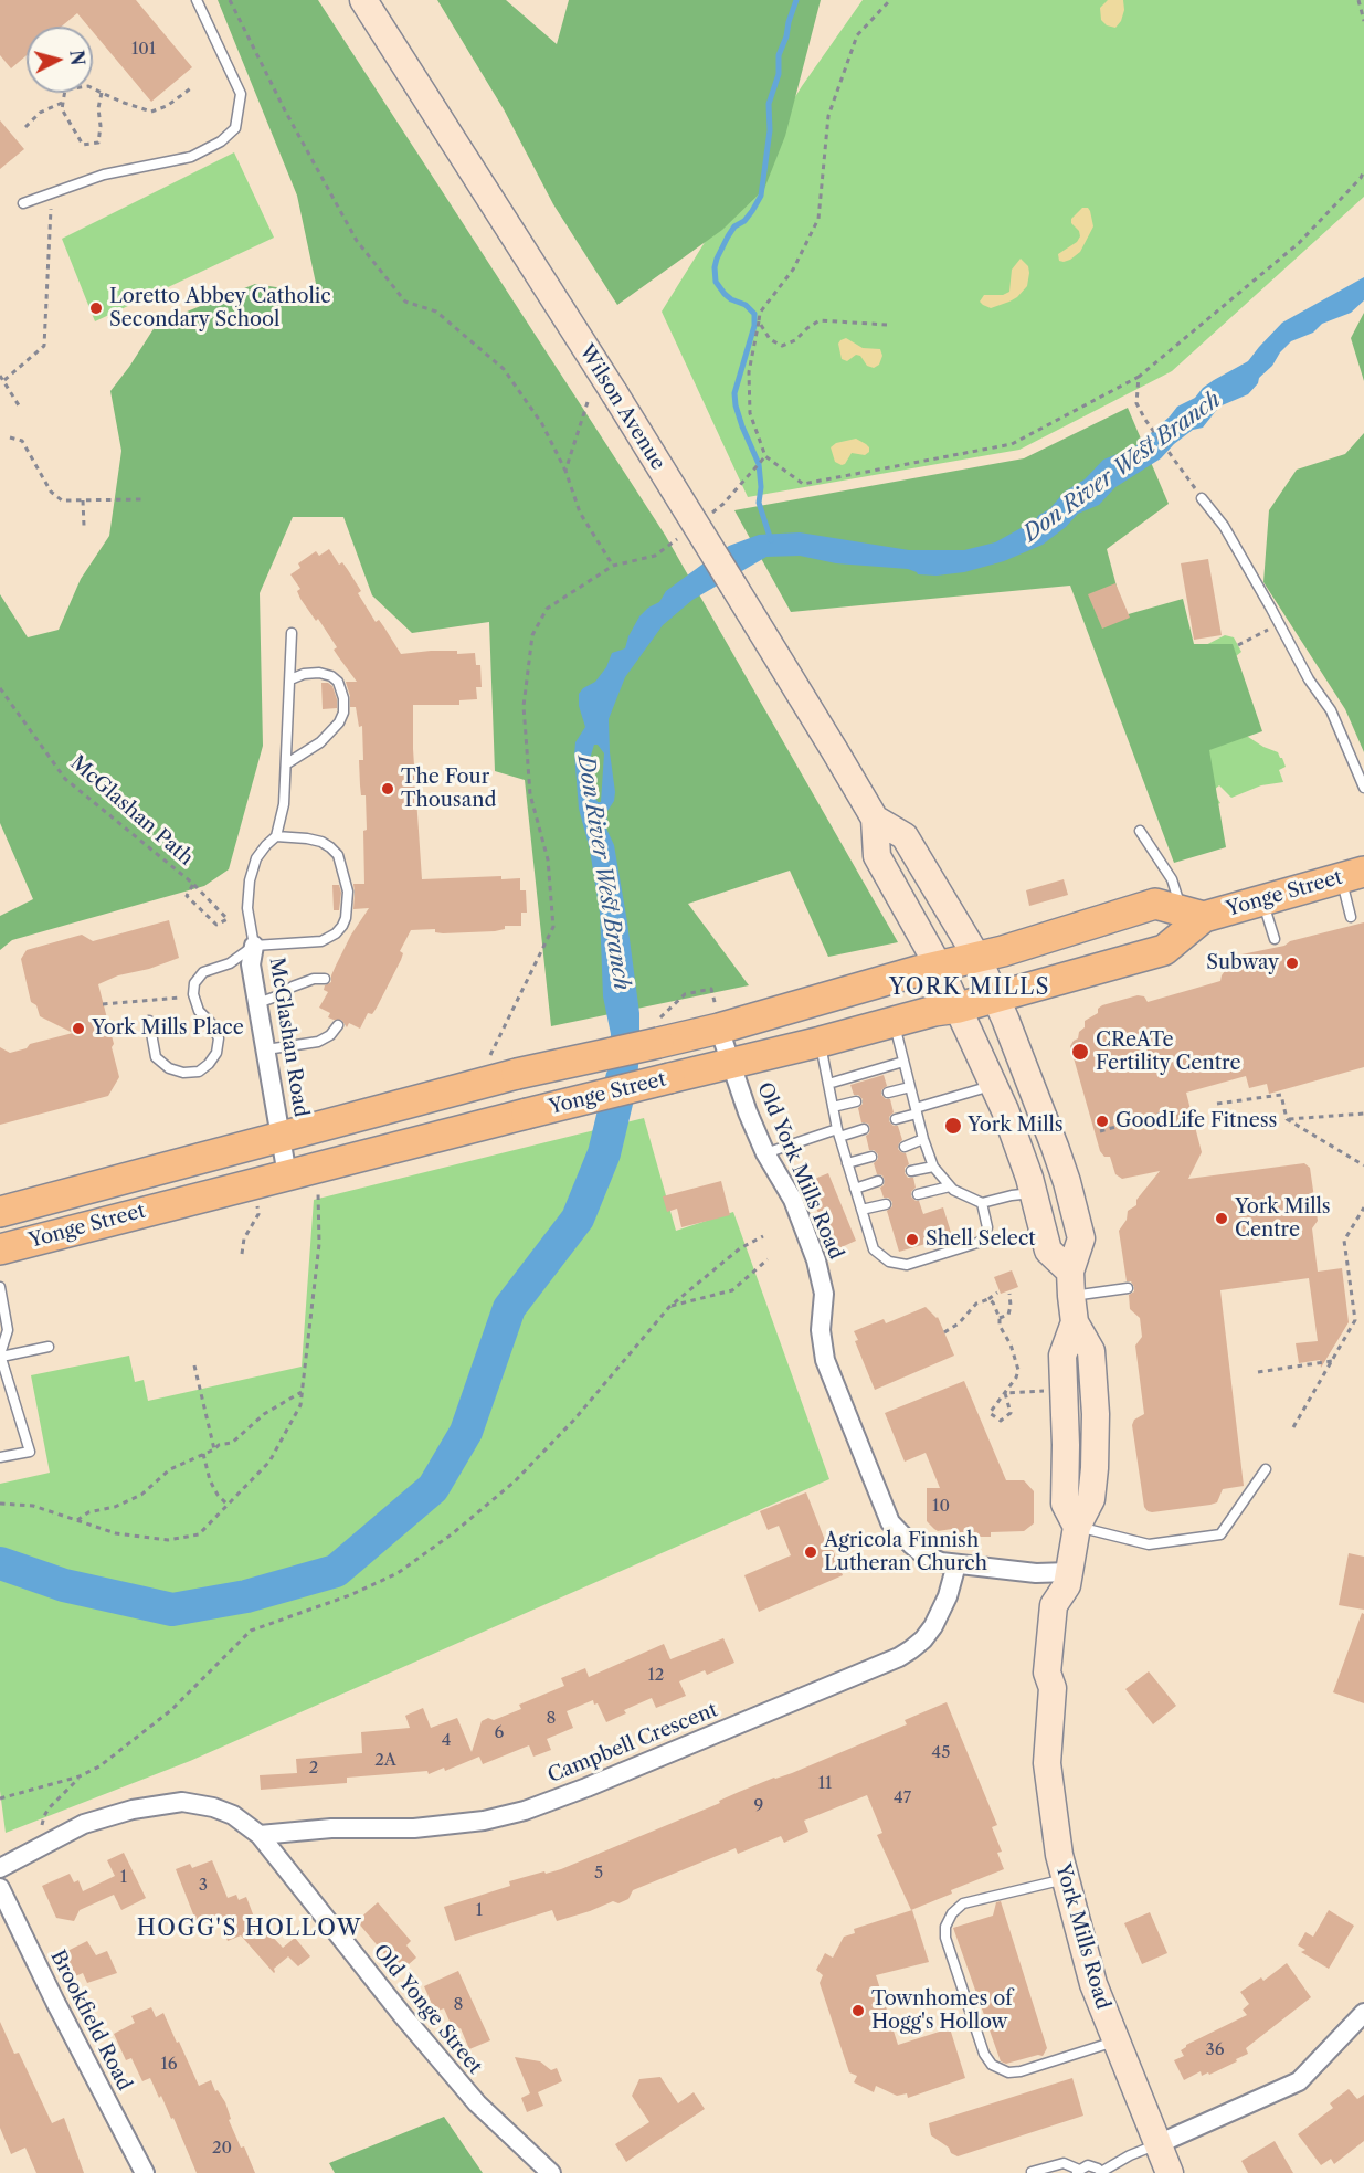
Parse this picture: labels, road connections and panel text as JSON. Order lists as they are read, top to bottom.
{
  "streets": {
    "main road": ["Wilson Avenue", "Yonge Street", "York Mills Road"],
    "street": [
      "McGlashan Road",
      "Old York Mills Road",
      "Campbell Crescent",
      "Old Yonge Street",
      "Brookfield Road"
    ],
    "path": ["McGlashan Path"]
  },
  "crossings": [
    ["Wilson Avenue", "Yonge Street"],
    ["Yonge Street", "McGlashan Road"],
    ["Yonge Street", "Old York Mills Road"],
    ["Old York Mills Road", "Campbell Crescent"],
    ["Old York Mills Road", "York Mills Road"],
    ["Campbell Crescent", "Old Yonge Street"]
  ],
  "districts": ["YORK MILLS", "HOGG'S HOLLOW"],
  "water": ["Don River West Branch"],
  "places": [
    "Loretto Abbey Catholic Secondary School",
    "The Four Thousand",
    "Subway",
    "York Mills Place",
    "CReATe Fertility Centre",
    "GoodLife Fitness",
    "York Mills",
    "York Mills Centre",
    "Shell Select",
    "Agricola Finnish Lutheran Church",
    "Townhomes of Hogg's Hollow"
  ],
  "house_numbers": [
    "101",
    "10",
    "12",
    "8",
    "6",
    "4",
    "45",
    "2A",
    "2",
    "11",
    "47",
    "9",
    "5",
    "1",
    "3",
    "1",
    "8",
    "36",
    "16",
    "20"
  ],
  "north": "right"
}
